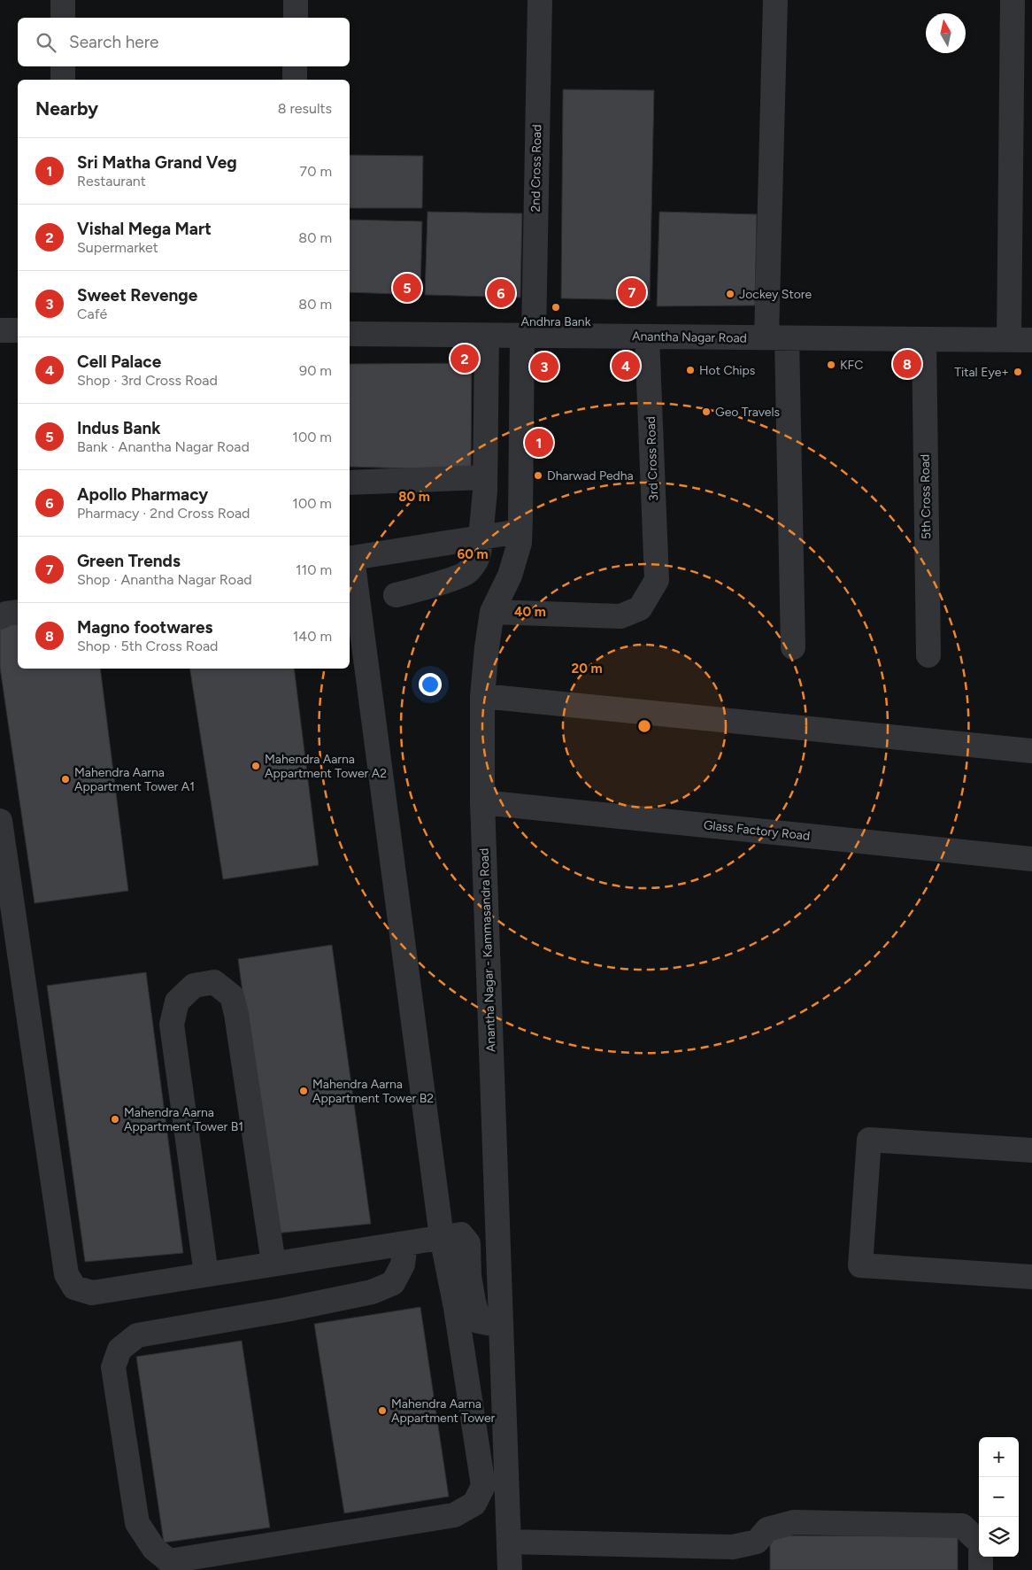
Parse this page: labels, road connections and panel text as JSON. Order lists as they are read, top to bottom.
{
  "streets": {
    "street": [
      "2nd Cross Road",
      "Anantha Nagar Road",
      "3rd Cross Road",
      "5th Cross Road",
      "Glass Factory Road",
      "Anantha Nagar - Kammasandra Road"
    ]
  },
  "crossings": [
    ["2nd Cross Road", "Anantha Nagar Road"],
    ["2nd Cross Road", "Anantha Nagar - Kammasandra Road"],
    ["Anantha Nagar Road", "3rd Cross Road"],
    ["Anantha Nagar Road", "5th Cross Road"],
    ["Anantha Nagar Road", "Anantha Nagar - Kammasandra Road"],
    ["3rd Cross Road", "Anantha Nagar - Kammasandra Road"],
    ["Glass Factory Road", "Anantha Nagar - Kammasandra Road"]
  ],
  "places": [
    "Jockey Store",
    "Andhra Bank",
    "KFC",
    "Hot Chips",
    "Tital Eye+",
    "Geo Travels",
    "Dharwad Pedha",
    "Mahendra Aarna Appartment Tower A2",
    "Mahendra Aarna Appartment Tower A1",
    "Mahendra Aarna Appartment Tower B2",
    "Mahendra Aarna Appartment Tower B1",
    "Mahendra Aarna Appartment Tower"
  ],
  "north": "top",
  "page": {
    "search": "Search here",
    "heading": ["Nearby", "8 results"],
    "list": [
      {
        "mark": "1",
        "name": "Sri Matha Grand Veg",
        "note": "Restaurant",
        "value": "70 m"
      },
      {
        "mark": "2",
        "name": "Vishal Mega Mart",
        "note": "Supermarket",
        "value": "80 m"
      },
      {
        "mark": "3",
        "name": "Sweet Revenge",
        "note": "Café",
        "value": "80 m"
      },
      {
        "mark": "4",
        "name": "Cell Palace",
        "note": "Shop · 3rd Cross Road",
        "value": "90 m"
      },
      {
        "mark": "5",
        "name": "Indus Bank",
        "note": "Bank · Anantha Nagar Road",
        "value": "100 m"
      },
      {
        "mark": "6",
        "name": "Apollo Pharmacy",
        "note": "Pharmacy · 2nd Cross Road",
        "value": "100 m"
      },
      {
        "mark": "7",
        "name": "Green Trends",
        "note": "Shop · Anantha Nagar Road",
        "value": "110 m"
      },
      {
        "mark": "8",
        "name": "Magno footwares",
        "note": "Shop · 5th Cross Road",
        "value": "140 m"
      }
    ],
    "pins": [
      "5",
      "7",
      "6",
      "2",
      "8",
      "4",
      "3",
      "1"
    ],
    "map_buttons": ["+", "−"]
  },
  "rings": [
    "80 m",
    "60 m",
    "40 m",
    "20 m"
  ]
}
